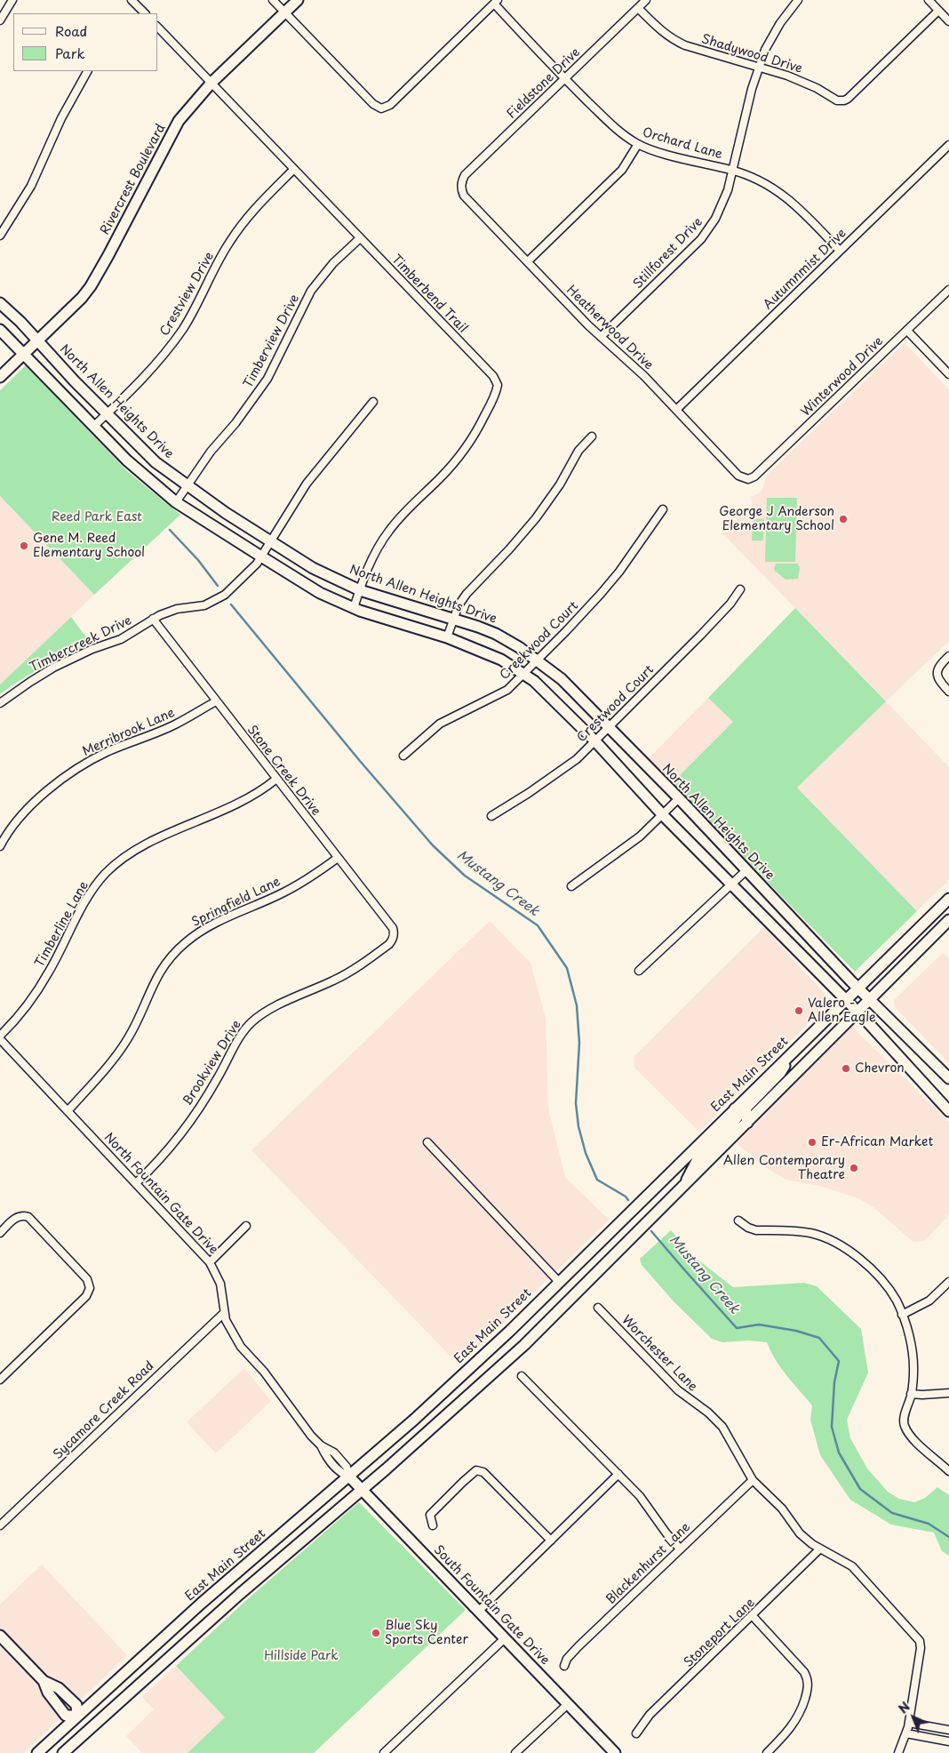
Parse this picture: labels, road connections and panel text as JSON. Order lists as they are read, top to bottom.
{
  "streets": {
    "main road": [
      "Rivercrest Boulevard",
      "North Allen Heights Drive",
      "East Main Street",
      "South Fountain Gate Drive"
    ],
    "street": [
      "Shadywood Drive",
      "Fieldstone Drive",
      "Orchard Lane",
      "Stillforest Drive",
      "Autumnmist Drive",
      "Crestview Drive",
      "Timberbend Trail",
      "Heatherwood Drive",
      "Timberview Drive",
      "Winterwood Drive",
      "Creekwood Court",
      "Timbercreek Drive",
      "Crestwood Court",
      "Merribrook Lane",
      "Stone Creek Drive",
      "Springfield Lane",
      "Timberline Lane",
      "Brookview Drive",
      "North Fountain Gate Drive",
      "Worchester Lane",
      "Sycamore Creek Road",
      "Blackenhurst Lane",
      "Stoneport Lane"
    ]
  },
  "crossings": [
    ["Shadywood Drive", "Fieldstone Drive"],
    ["Shadywood Drive", "Stillforest Drive"],
    ["Fieldstone Drive", "Orchard Lane"],
    ["Fieldstone Drive", "Heatherwood Drive"],
    ["Orchard Lane", "Stillforest Drive"],
    ["Orchard Lane", "Autumnmist Drive"],
    ["Rivercrest Boulevard", "Timberbend Trail"],
    ["Rivercrest Boulevard", "North Allen Heights Drive"],
    ["Stillforest Drive", "Heatherwood Drive"],
    ["Autumnmist Drive", "Heatherwood Drive"],
    ["Crestview Drive", "Timberbend Trail"],
    ["Crestview Drive", "North Allen Heights Drive"],
    ["Timberbend Trail", "Timberview Drive"],
    ["Timberbend Trail", "North Allen Heights Drive"],
    ["Heatherwood Drive", "Winterwood Drive"],
    ["Timberview Drive", "North Allen Heights Drive"],
    ["North Allen Heights Drive", "Creekwood Court"],
    ["North Allen Heights Drive", "Timbercreek Drive"],
    ["North Allen Heights Drive", "Crestwood Court"],
    ["North Allen Heights Drive", "East Main Street"],
    ["Timbercreek Drive", "Stone Creek Drive"],
    ["Merribrook Lane", "Stone Creek Drive"],
    ["Stone Creek Drive", "Springfield Lane"],
    ["Stone Creek Drive", "Timberline Lane"],
    ["Stone Creek Drive", "Brookview Drive"],
    ["Springfield Lane", "North Fountain Gate Drive"],
    ["Brookview Drive", "North Fountain Gate Drive"],
    ["East Main Street", "North Fountain Gate Drive"],
    ["East Main Street", "South Fountain Gate Drive"],
    ["North Fountain Gate Drive", "Sycamore Creek Road"],
    ["North Fountain Gate Drive", "South Fountain Gate Drive"],
    ["Worchester Lane", "Blackenhurst Lane"],
    ["Worchester Lane", "Stoneport Lane"]
  ],
  "water": ["Mustang Creek"],
  "parks": ["Reed Park East", "Hillside Park"],
  "places": [
    "George J Anderson Elementary School",
    "Gene M. Reed Elementary School",
    "Valero - Allen Eagle",
    "Chevron",
    "Er-African Market",
    "Allen Contemporary Theatre",
    "Blue Sky Sports Center"
  ],
  "legend": ["Road", "Park"],
  "north": "top left"
}
